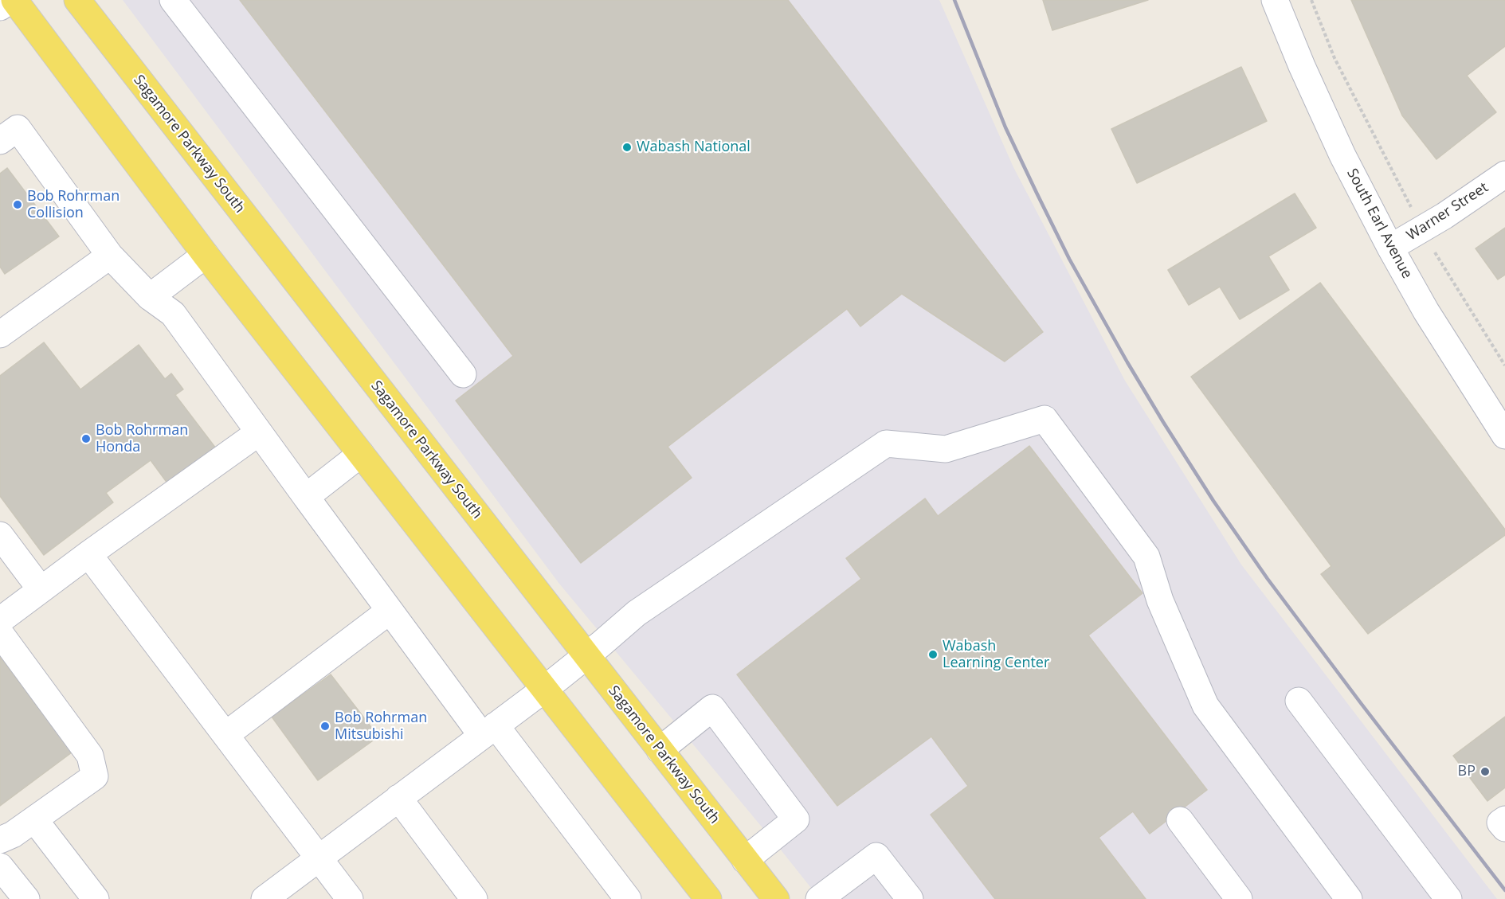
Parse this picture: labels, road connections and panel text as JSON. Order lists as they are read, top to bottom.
{
  "streets": {
    "main road": ["Sagamore Parkway South"],
    "street": ["Warner Street", "South Earl Avenue"]
  },
  "crossings": [
    ["Warner Street", "South Earl Avenue"]
  ],
  "places": [
    "Wabash National",
    "Bob Rohrman Collision",
    "Bob Rohrman Honda",
    "Wabash Learning Center",
    "Bob Rohrman Mitsubishi",
    "BP"
  ]
}
